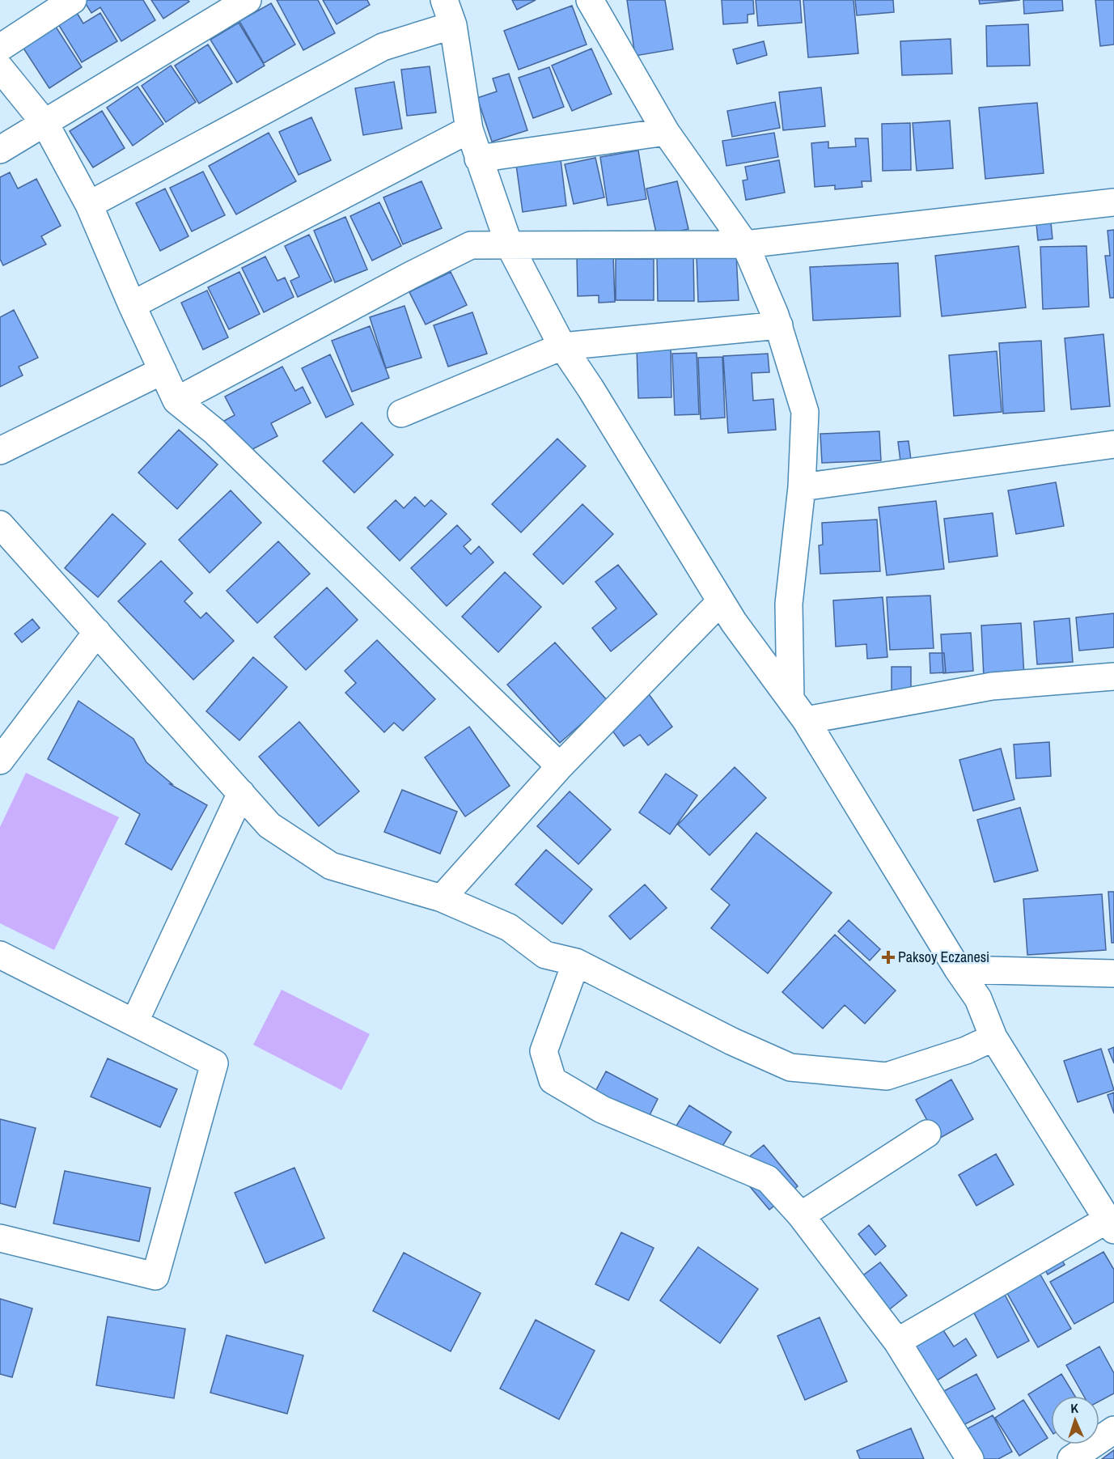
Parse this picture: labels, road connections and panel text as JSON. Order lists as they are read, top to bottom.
{
  "places": {
    "health": ["Paksoy Eczanesi"]
  },
  "north": "top"
}
